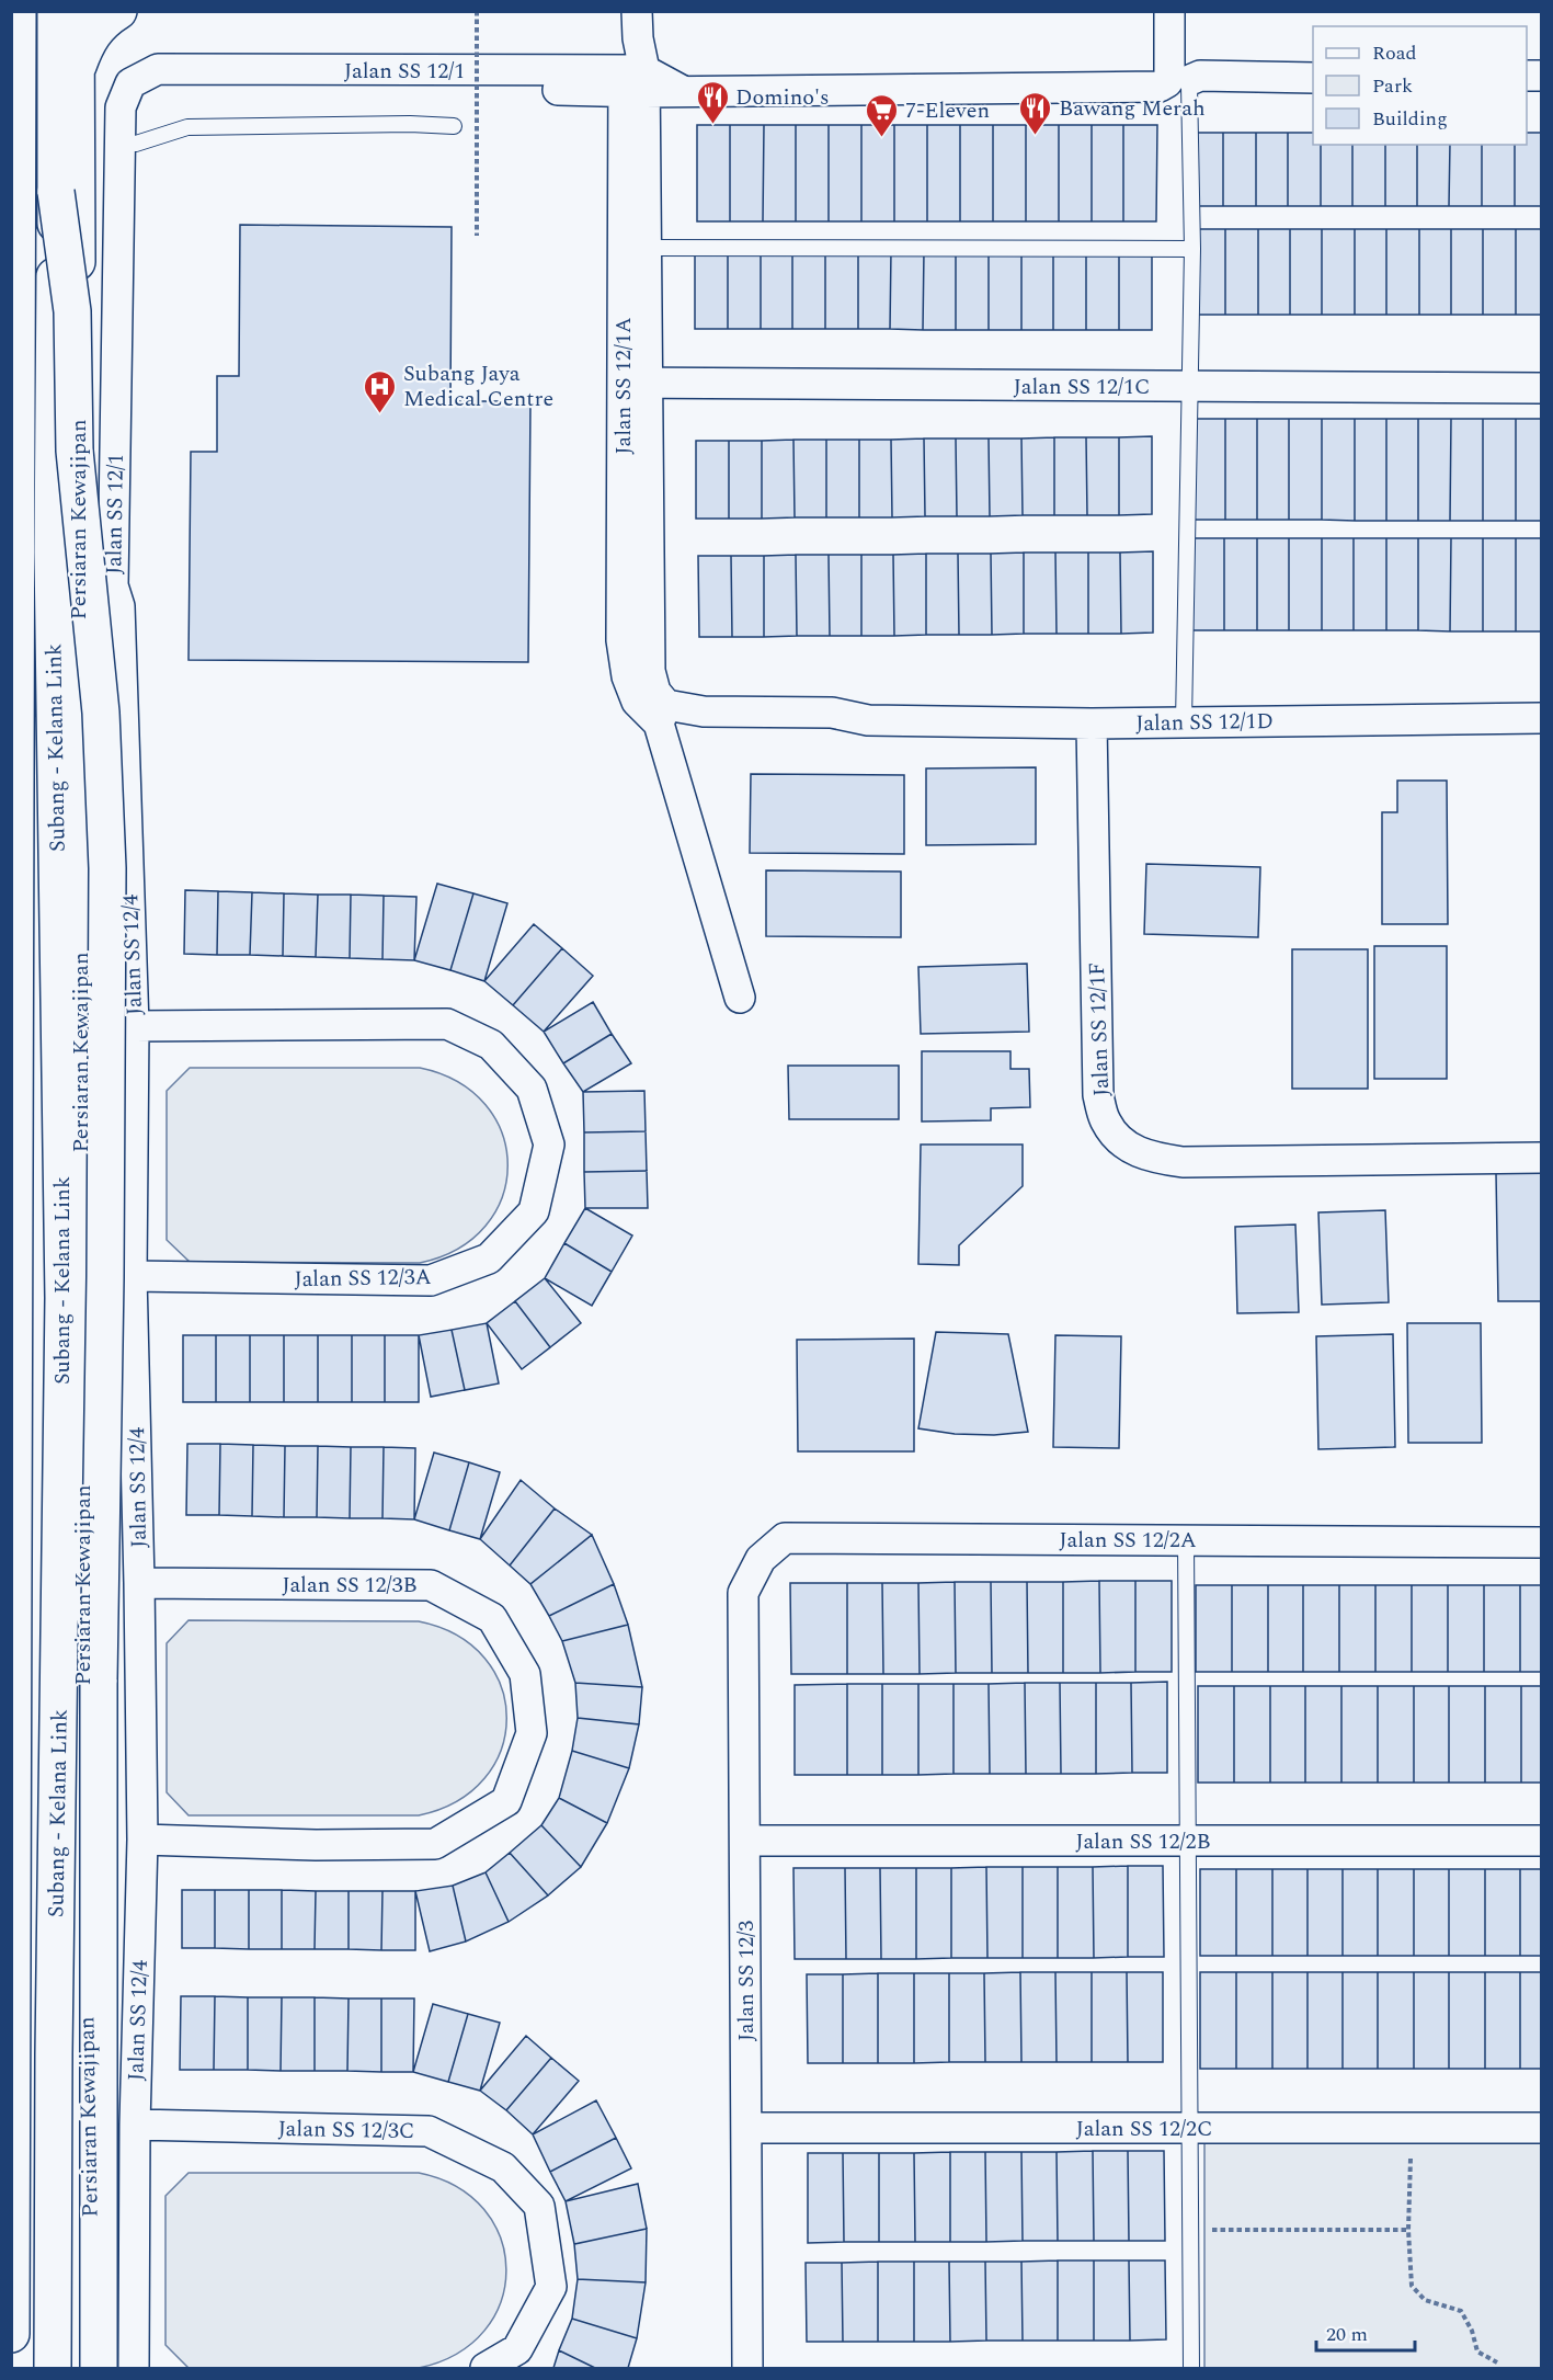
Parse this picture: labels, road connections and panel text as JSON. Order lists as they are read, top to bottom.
{
  "streets": {
    "main road": ["Persiaran Kewajipan", "Subang - Kelana Link"],
    "street": [
      "Jalan SS 12/1",
      "Jalan SS 12/1A",
      "Jalan SS 12/1C",
      "Jalan SS 12/1D",
      "Jalan SS 12/4",
      "Jalan SS 12/1F",
      "Jalan SS 12/3A",
      "Jalan SS 12/2A",
      "Jalan SS 12/3B",
      "Jalan SS 12/2B",
      "Jalan SS 12/3",
      "Jalan SS 12/2C",
      "Jalan SS 12/3C"
    ]
  },
  "crossings": [
    ["Jalan SS 12/1", "Jalan SS 12/1A"],
    ["Jalan SS 12/1", "Jalan SS 12/4"],
    ["Jalan SS 12/1A", "Jalan SS 12/1C"],
    ["Jalan SS 12/1A", "Jalan SS 12/1D"],
    ["Jalan SS 12/1D", "Jalan SS 12/1F"],
    ["Jalan SS 12/4", "Jalan SS 12/3A"],
    ["Jalan SS 12/4", "Jalan SS 12/3B"],
    ["Jalan SS 12/4", "Jalan SS 12/3C"],
    ["Jalan SS 12/2A", "Jalan SS 12/3"],
    ["Jalan SS 12/2B", "Jalan SS 12/3"],
    ["Jalan SS 12/3", "Jalan SS 12/2C"]
  ],
  "places": {
    "restaurant": ["Domino's", "Bawang Merah"],
    "supermarket": ["7-Eleven"],
    "hospital": ["Subang Jaya Medical Centre"]
  },
  "legend": ["Road", "Park", "Building"],
  "scale_bar": "20 m"
}
